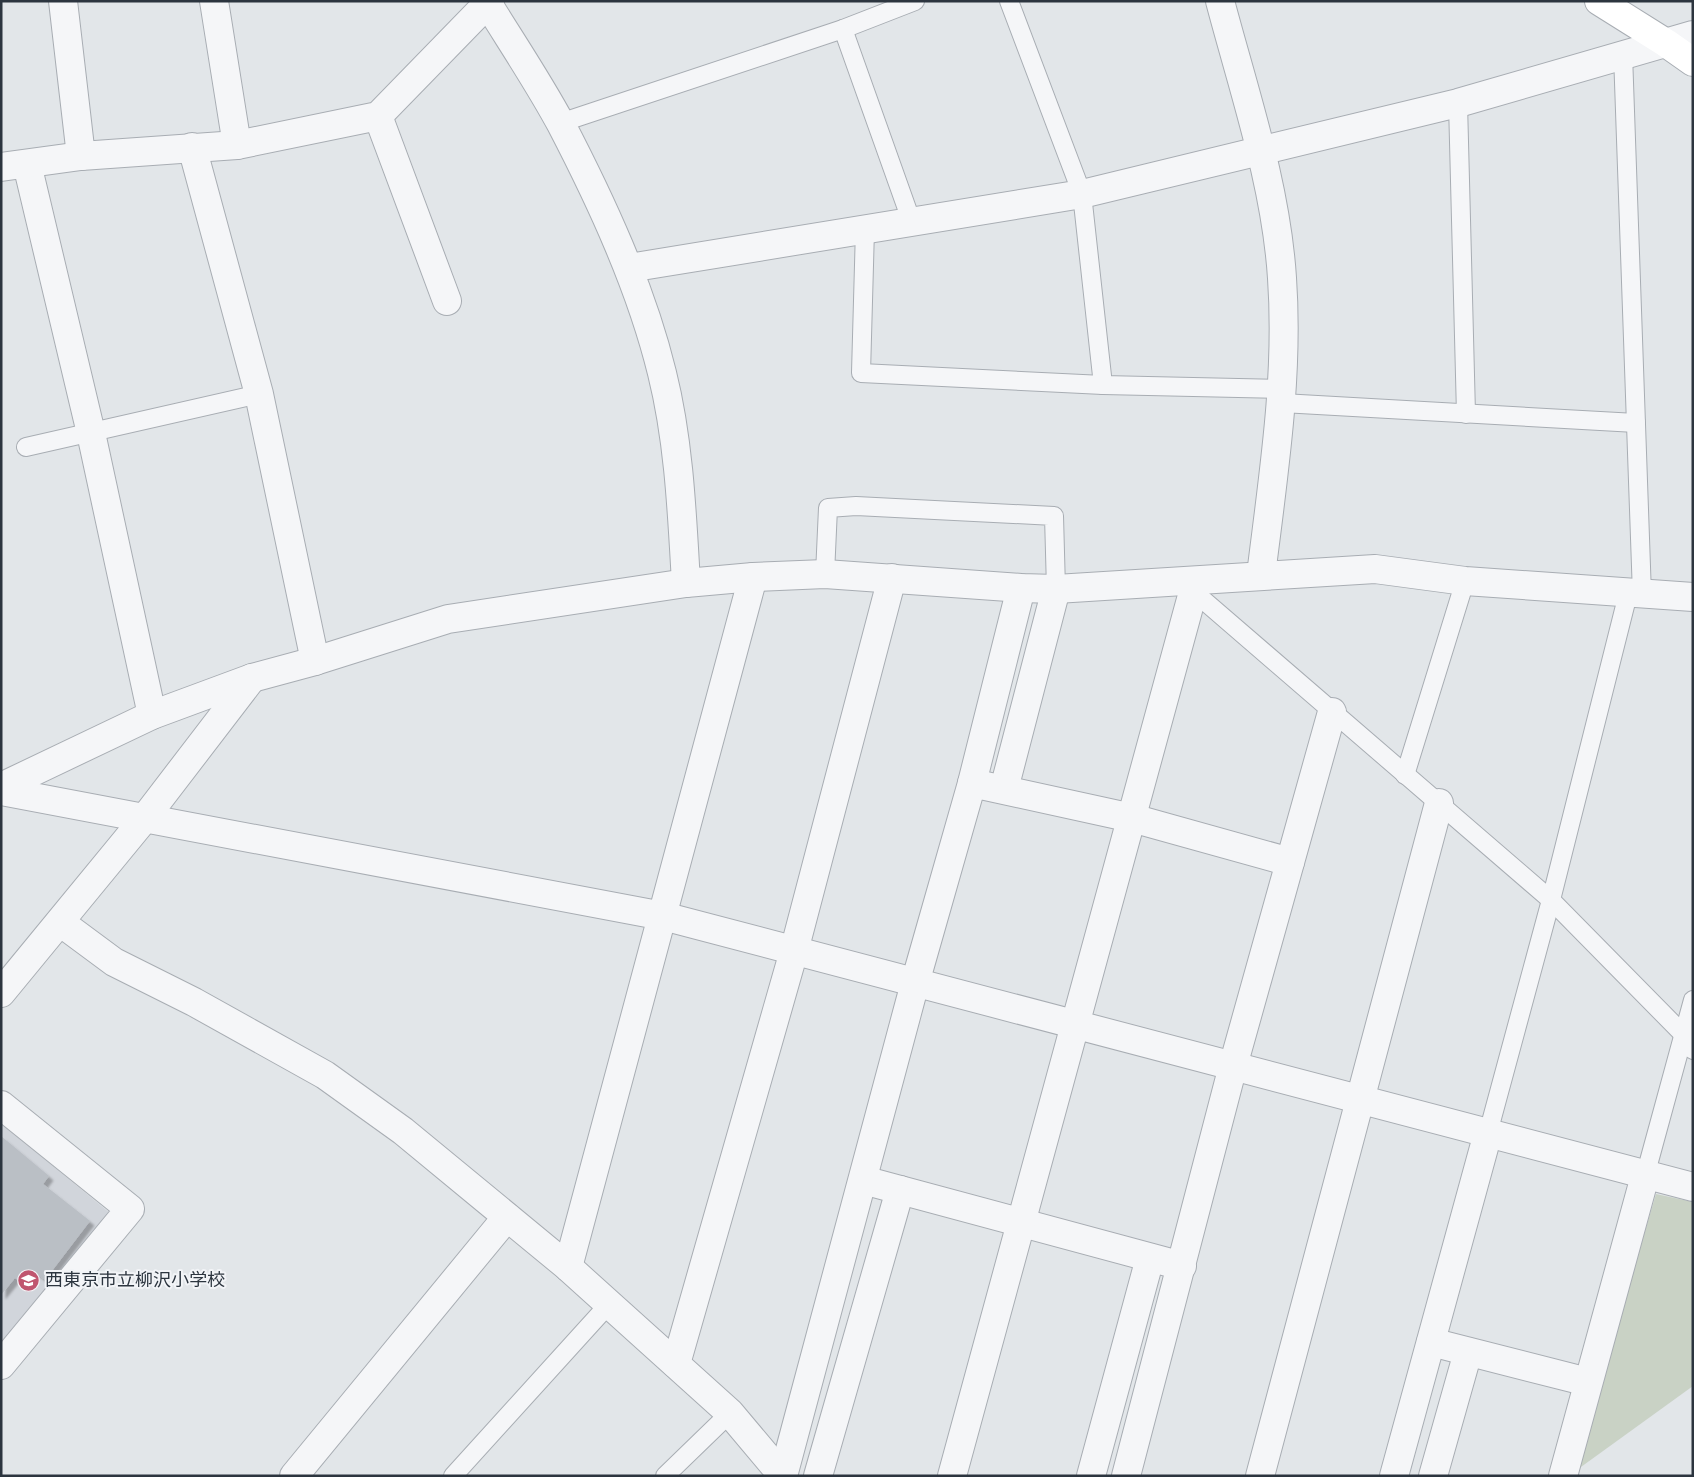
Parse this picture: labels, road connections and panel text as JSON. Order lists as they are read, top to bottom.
{
  "places": {
    "school or university": ["西東京市立柳沢小学校"]
  }
}
